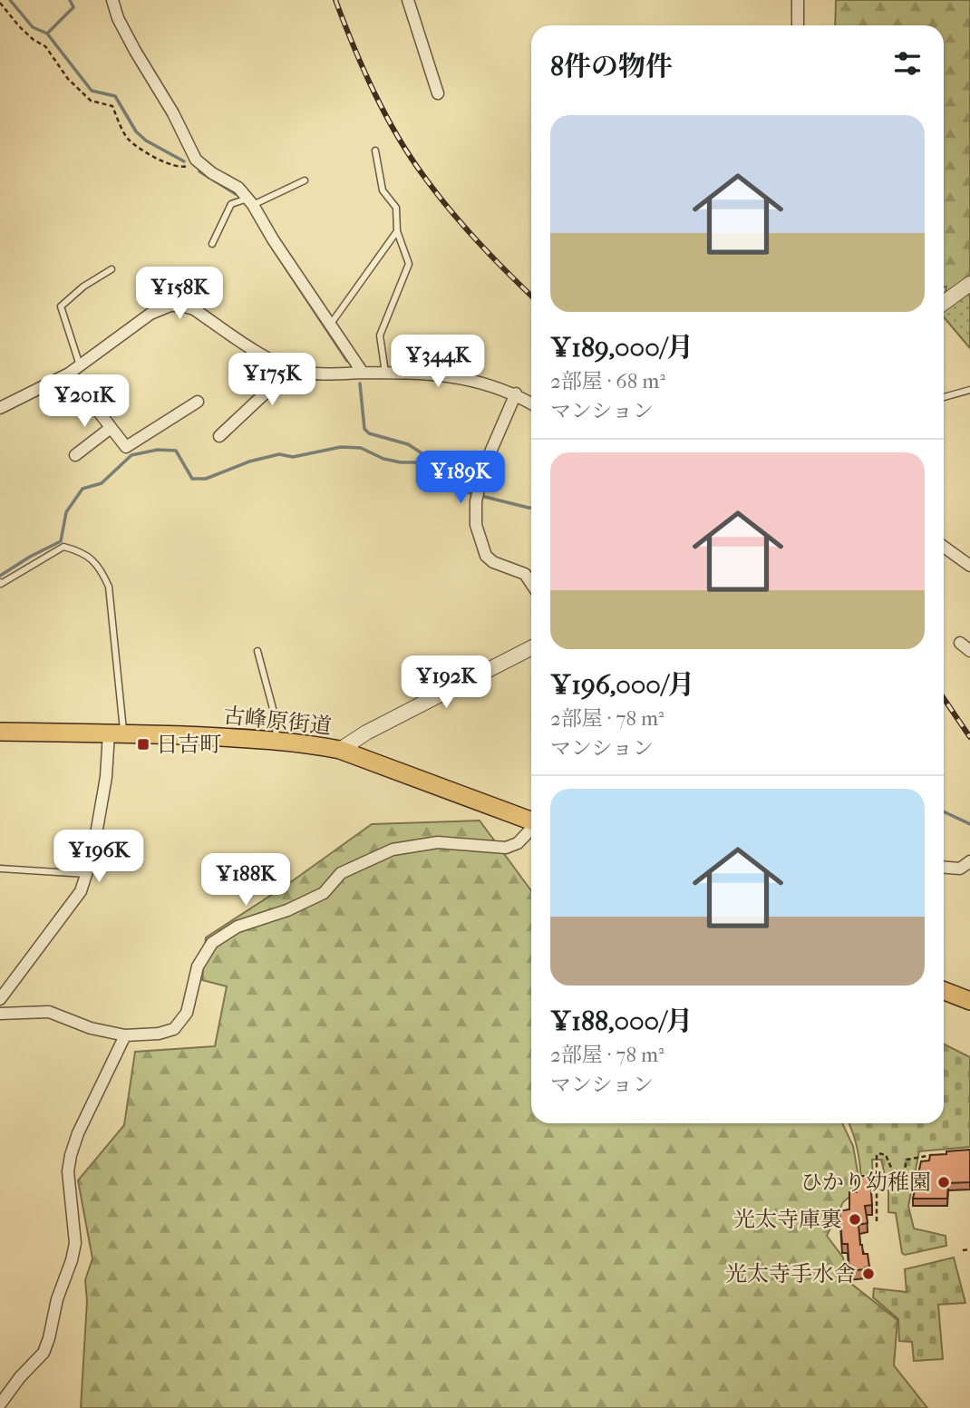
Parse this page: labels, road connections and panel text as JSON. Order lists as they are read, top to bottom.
{
  "streets": {
    "main road": ["古峰原街道"]
  },
  "places": {
    "transit": ["日吉町"],
    "other": ["ひかり幼稚園", "光太寺庫裏", "光太寺手水舎"]
  },
  "page": {
    "heading": "8件の物件",
    "list": [
      {
        "name": "¥189,000/月",
        "note": "2部屋 · 68 m² · マンション"
      },
      {
        "name": "¥196,000/月",
        "note": "2部屋 · 78 m² · マンション"
      },
      {
        "name": "¥188,000/月",
        "note": "2部屋 · 78 m² · マンション"
      }
    ],
    "price": [
      "¥158K",
      "¥344K",
      "¥175K",
      "¥201K",
      "¥189K",
      "¥192K",
      "¥196K",
      "¥188K"
    ]
  }
}
